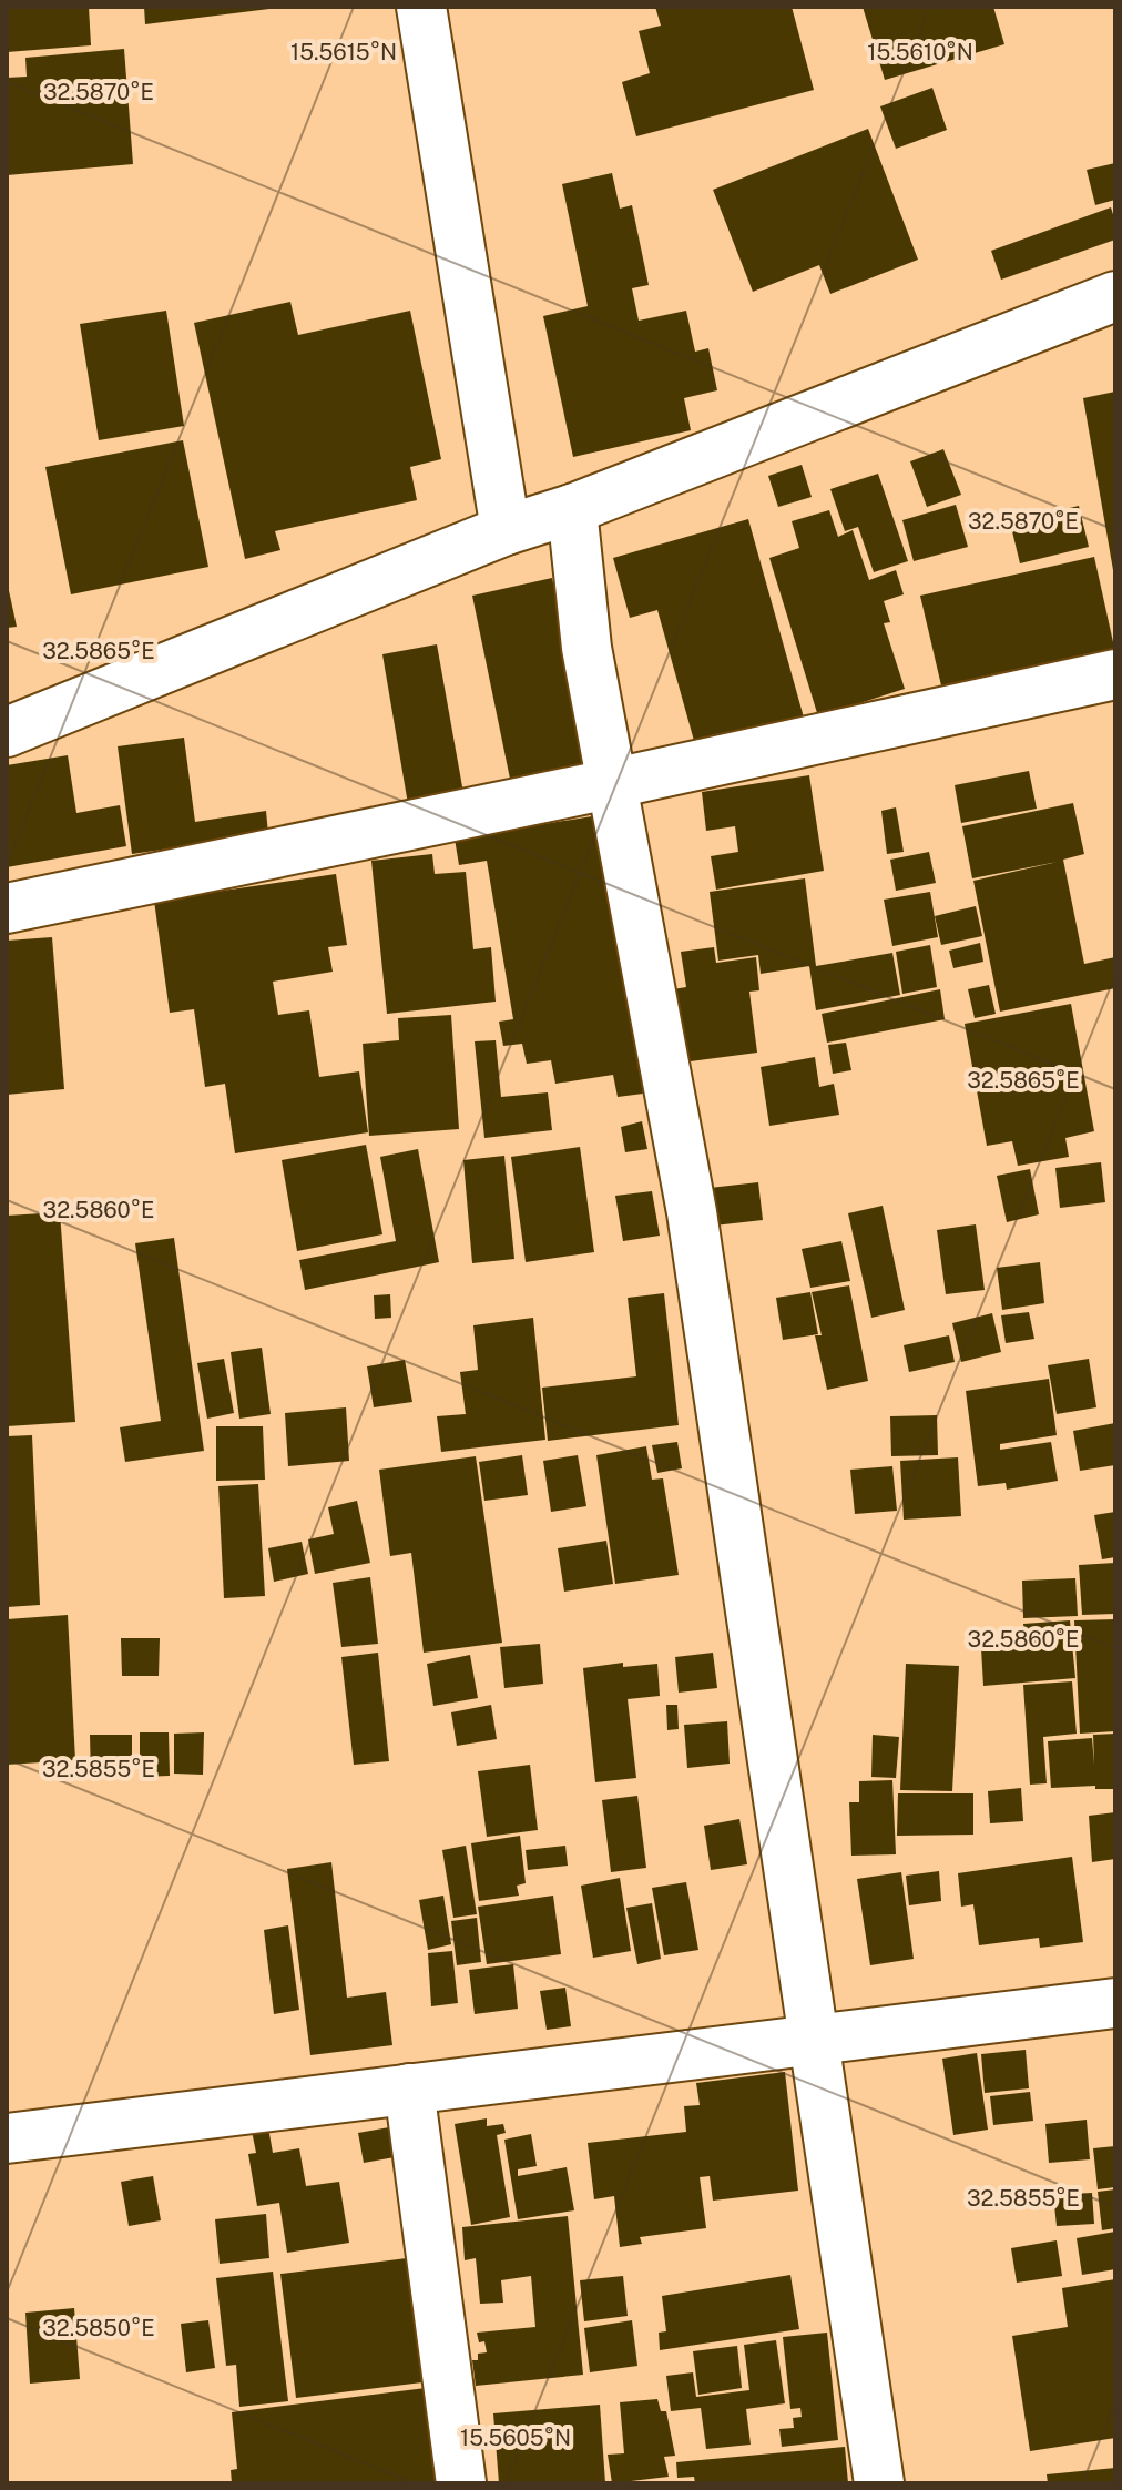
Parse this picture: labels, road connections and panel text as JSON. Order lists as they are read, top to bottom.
{
  "coordinates": [
    "15.5615°N",
    "15.5610°N",
    "32.5870°E",
    "32.5865°E",
    "32.5860°E",
    "32.5855°E",
    "32.5850°E",
    "15.5605°N"
  ]
}
